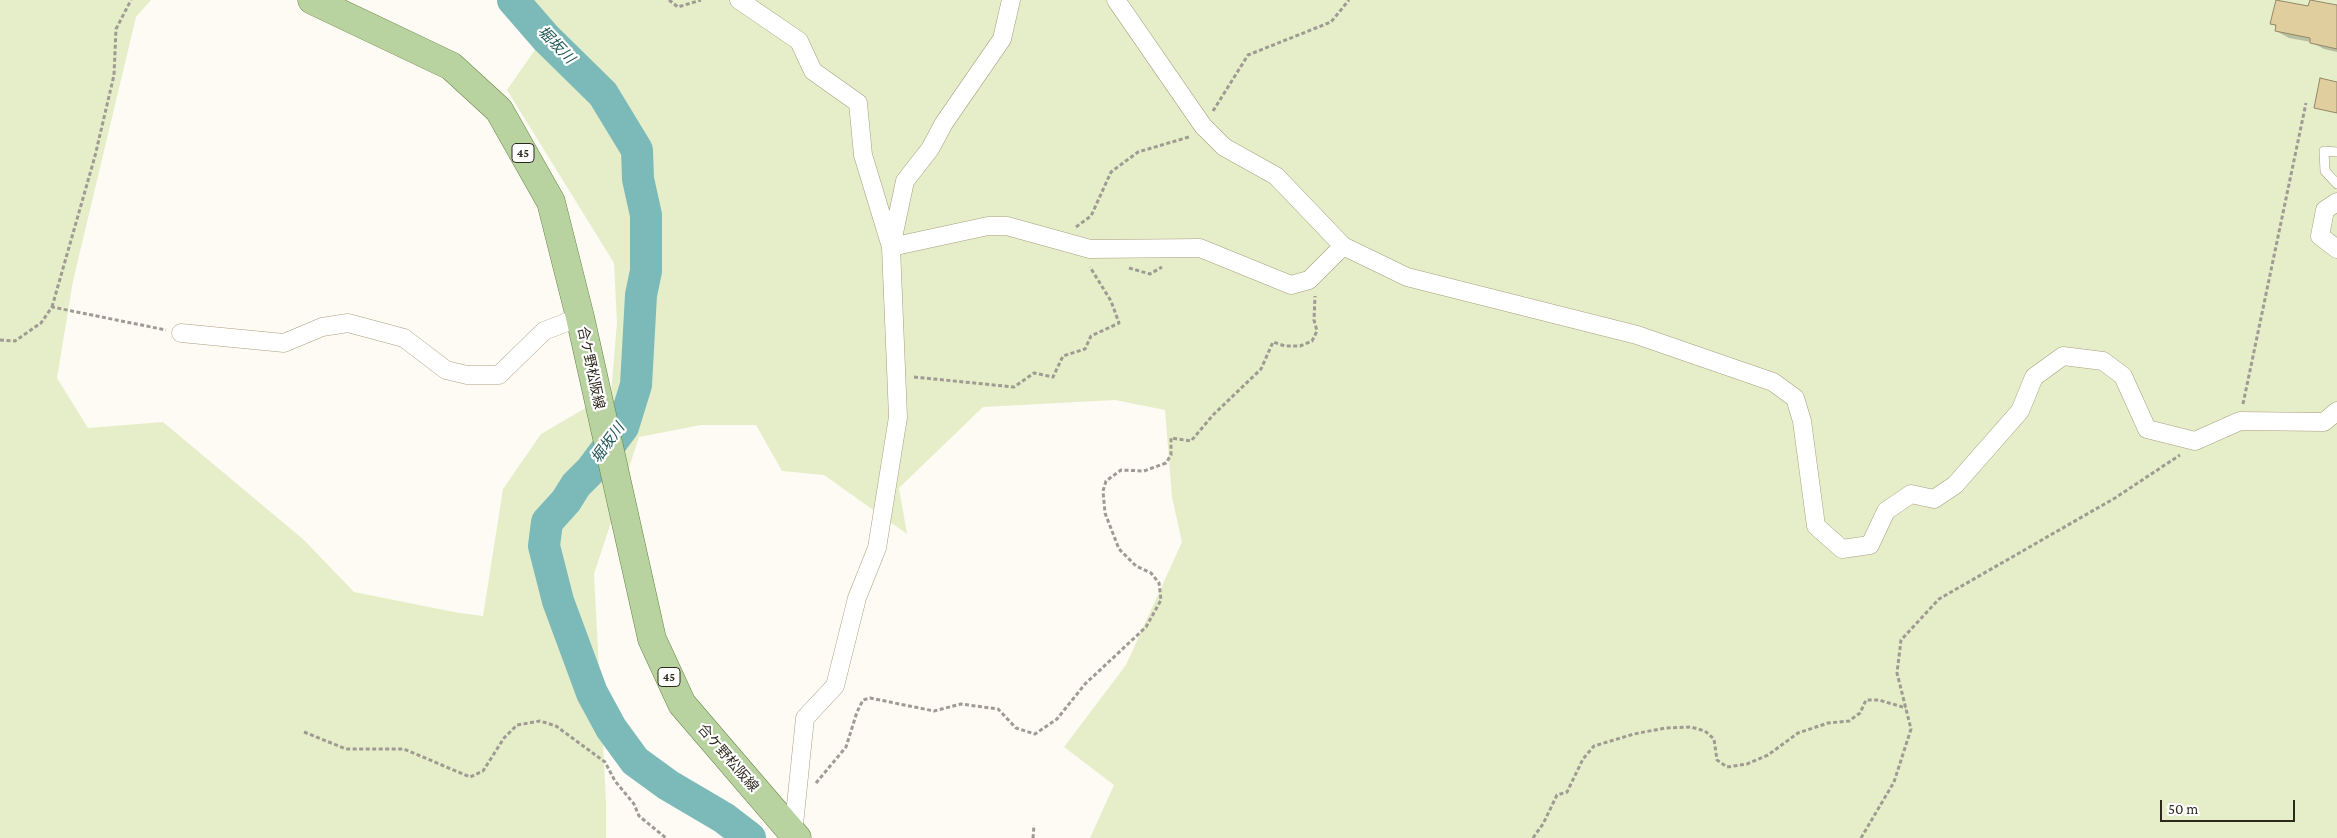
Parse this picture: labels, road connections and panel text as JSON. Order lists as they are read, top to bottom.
{
  "streets": {
    "main road": ["45", "合ケ野松阪線"]
  },
  "water": ["堀坂川"],
  "scale_bar": "50 m"
}
